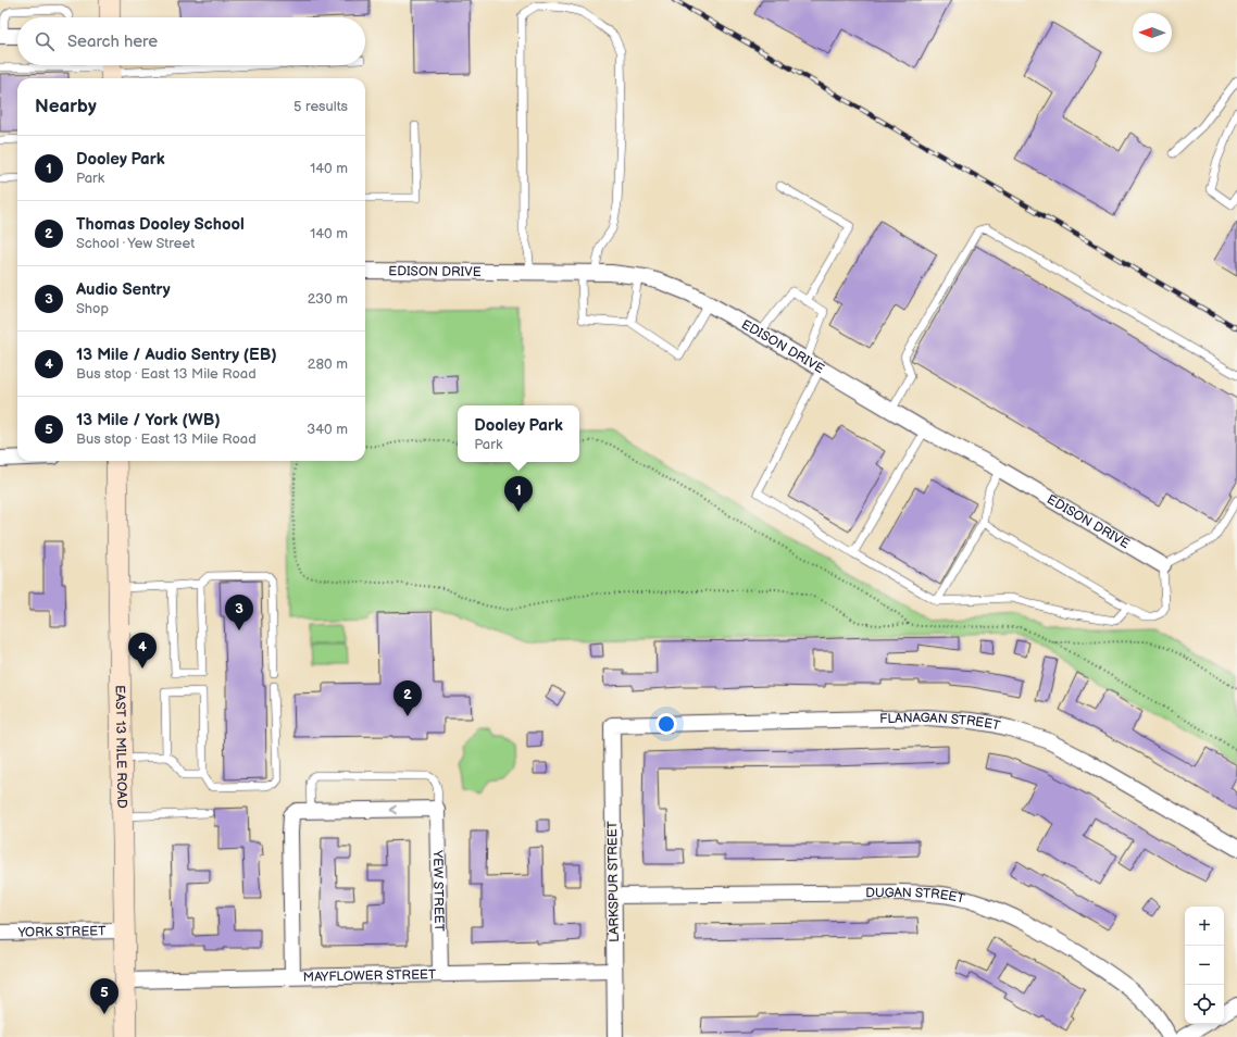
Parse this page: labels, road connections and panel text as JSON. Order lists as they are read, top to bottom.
{
  "streets": {
    "main road": ["EAST 13 MILE ROAD"],
    "street": [
      "EDISON DRIVE",
      "FLANAGAN STREET",
      "LARKSPUR STREET",
      "YEW STREET",
      "DUGAN STREET",
      "YORK STREET",
      "MAYFLOWER STREET"
    ]
  },
  "crossings": [
    ["FLANAGAN STREET", "LARKSPUR STREET"],
    ["EAST 13 MILE ROAD", "YORK STREET"],
    ["EAST 13 MILE ROAD", "MAYFLOWER STREET"],
    ["LARKSPUR STREET", "DUGAN STREET"],
    ["LARKSPUR STREET", "MAYFLOWER STREET"],
    ["YEW STREET", "MAYFLOWER STREET"]
  ],
  "north": "left",
  "page": {
    "search": "Search here",
    "heading": ["Nearby", "5 results"],
    "list": [
      {
        "mark": "1",
        "name": "Dooley Park",
        "note": "Park",
        "value": "140 m"
      },
      {
        "mark": "2",
        "name": "Thomas Dooley School",
        "note": "School · Yew Street",
        "value": "140 m"
      },
      {
        "mark": "3",
        "name": "Audio Sentry",
        "note": "Shop",
        "value": "230 m"
      },
      {
        "mark": "4",
        "name": "13 Mile / Audio Sentry (EB)",
        "note": "Bus stop · East 13 Mile Road",
        "value": "280 m"
      },
      {
        "mark": "5",
        "name": "13 Mile / York (WB)",
        "note": "Bus stop · East 13 Mile Road",
        "value": "340 m"
      }
    ],
    "popup": ["Dooley Park", "Park"],
    "pins": [
      "1",
      "3",
      "4",
      "2",
      "5"
    ],
    "map_buttons": ["+", "−"]
  }
}
